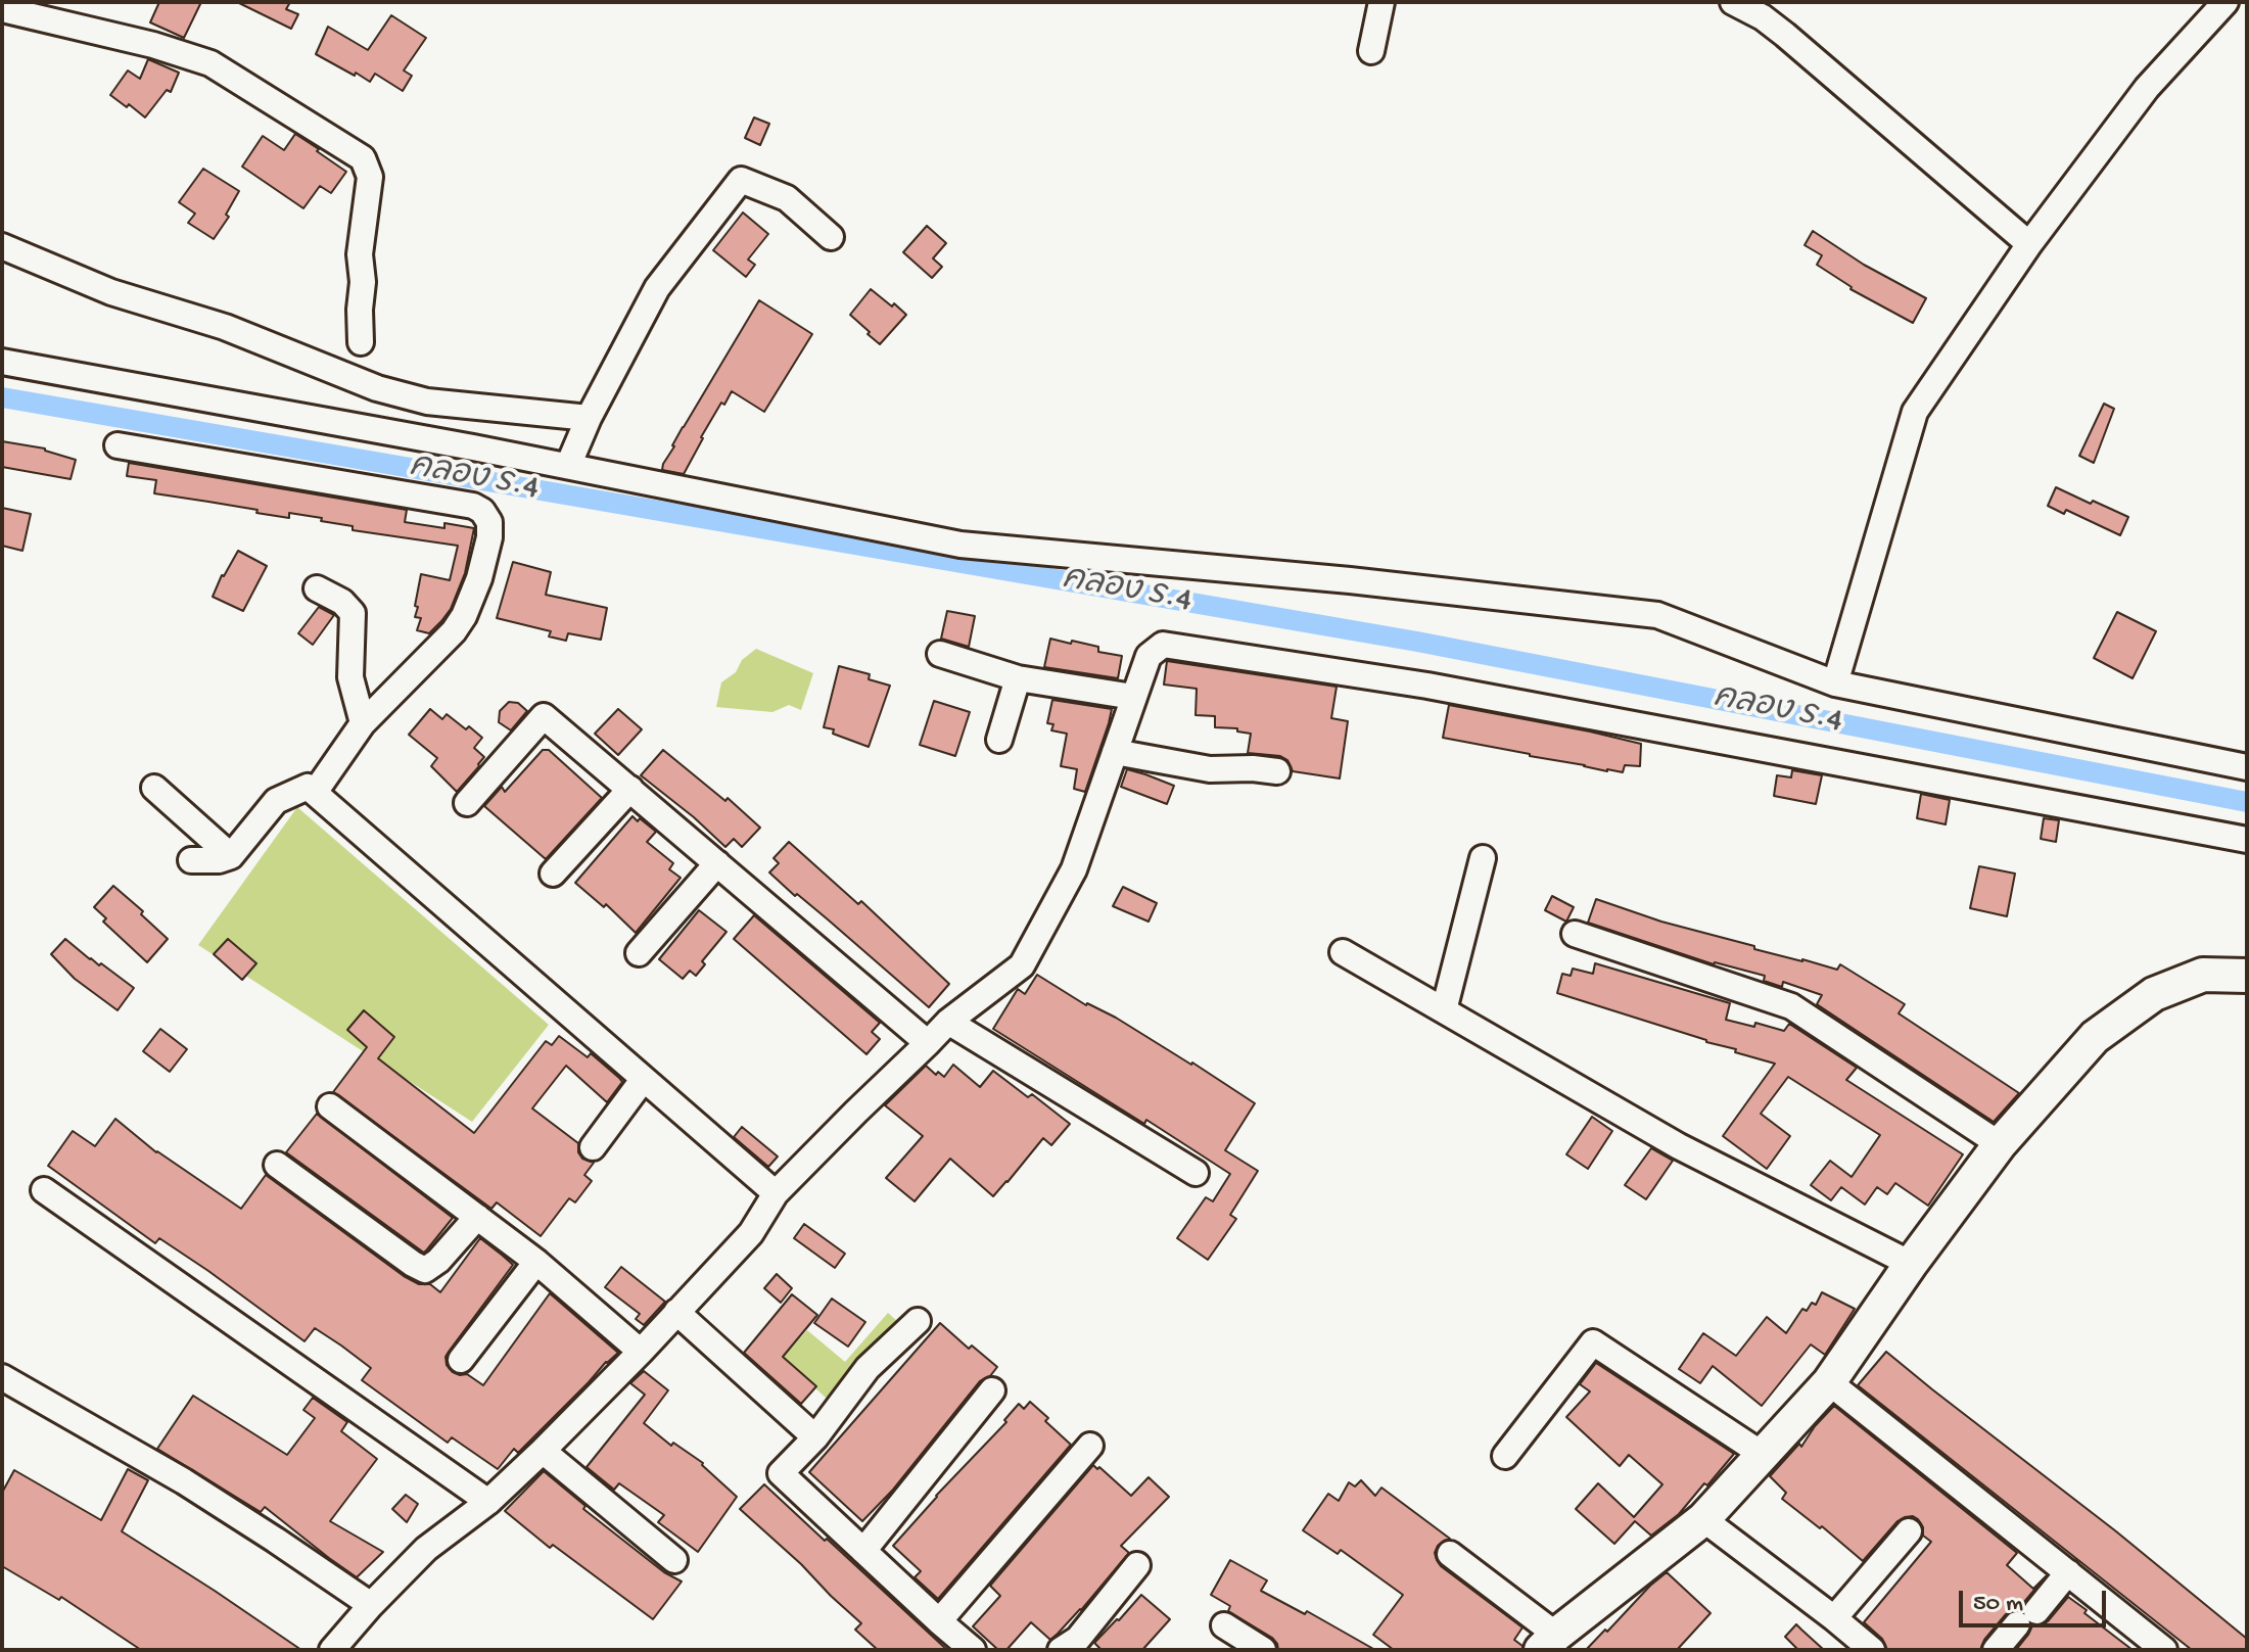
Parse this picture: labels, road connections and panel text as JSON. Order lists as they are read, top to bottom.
{
  "water": ["คลอง ร.4"],
  "scale_bar": "50 m"
}
